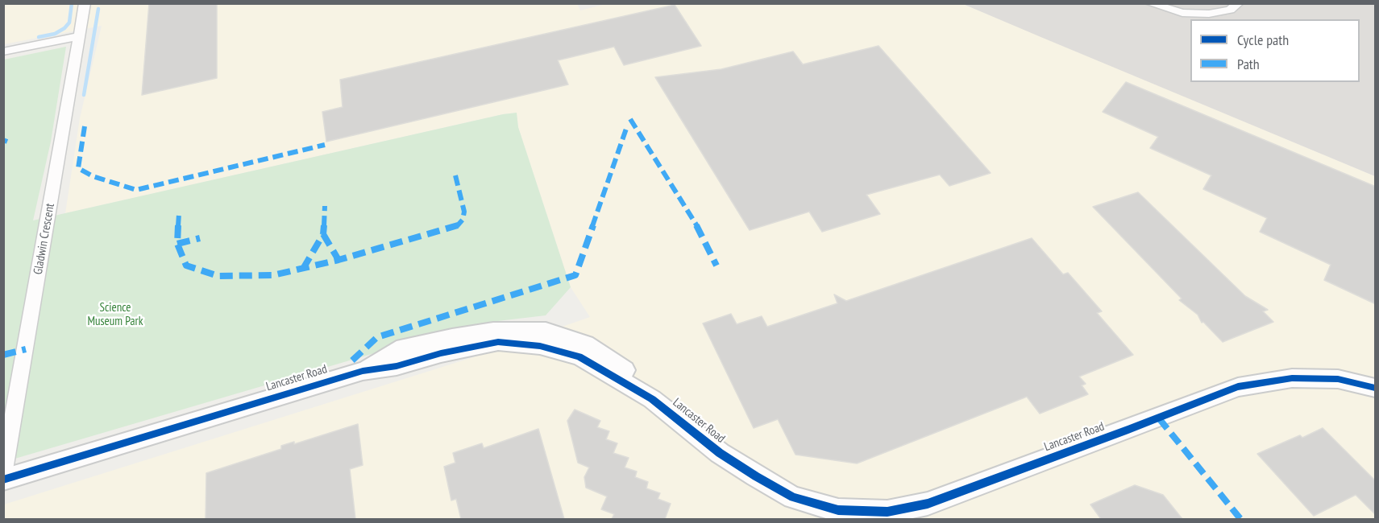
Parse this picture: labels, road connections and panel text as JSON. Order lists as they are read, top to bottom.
{
  "streets": {
    "street": ["Gladwin Crescent", "Lancaster Road"]
  },
  "parks": ["Science Museum Park"],
  "legend": ["Cycle path", "Path"]
}
